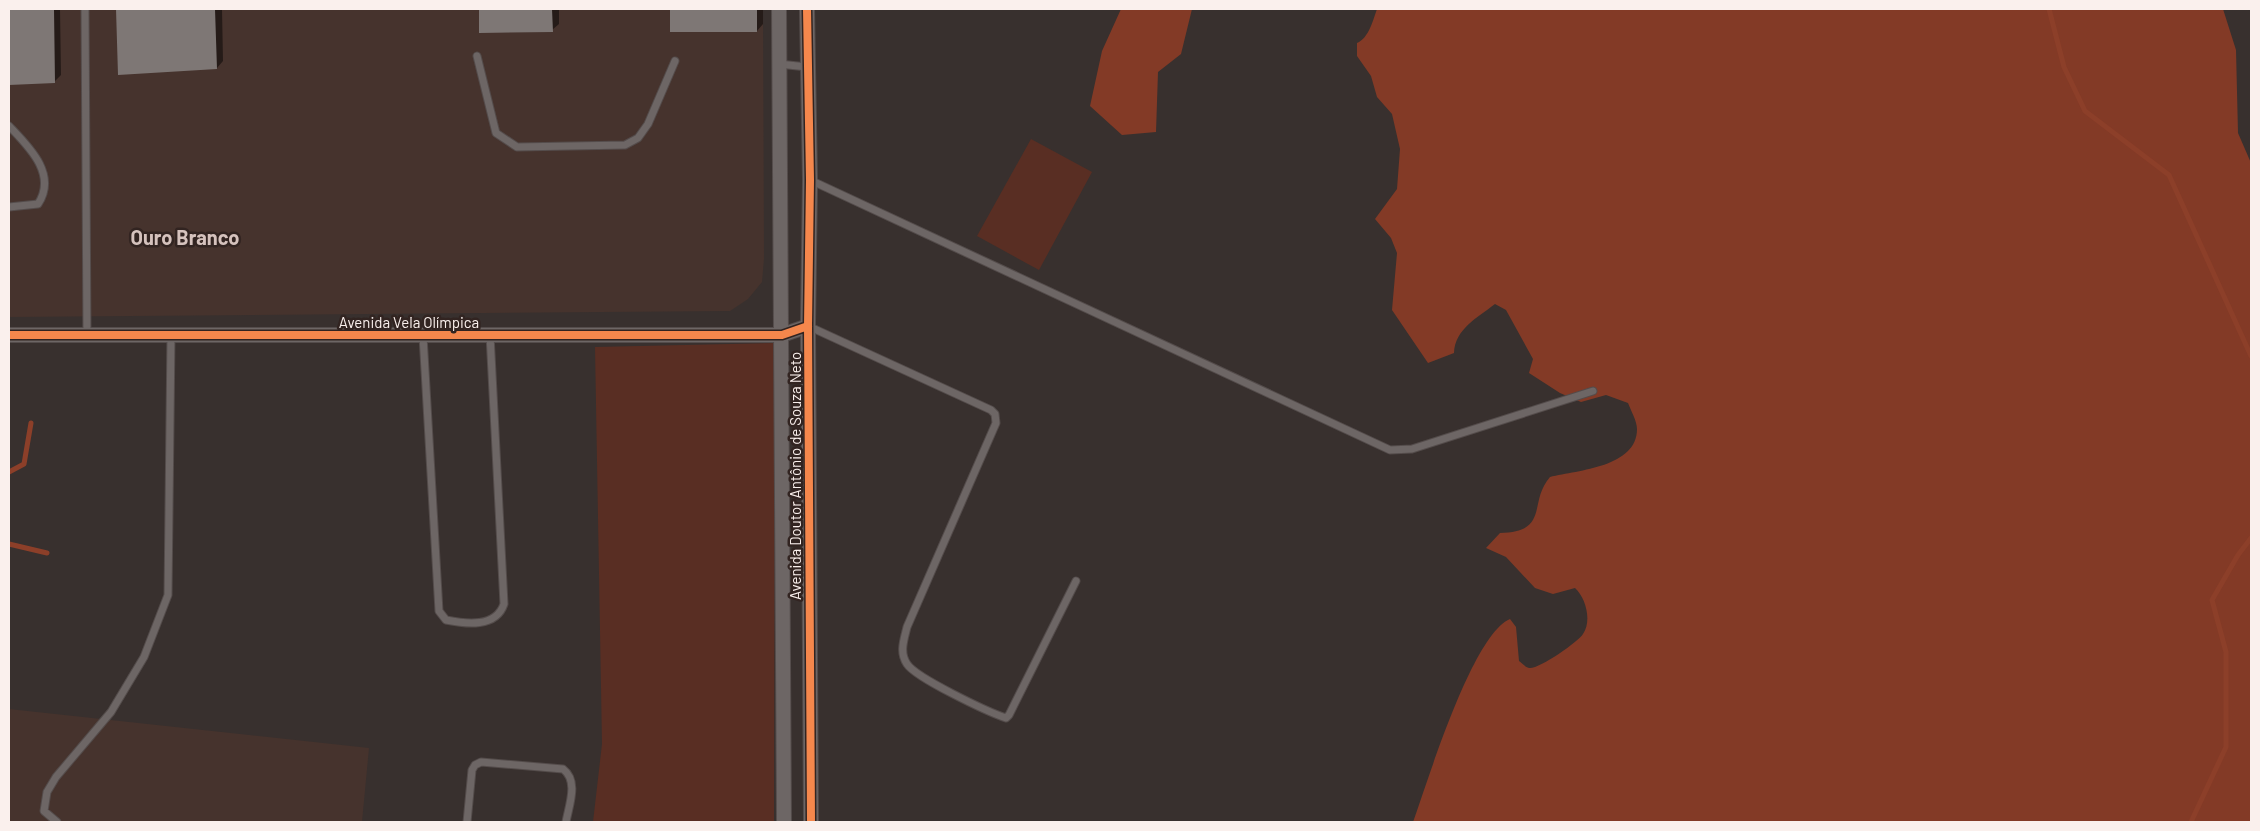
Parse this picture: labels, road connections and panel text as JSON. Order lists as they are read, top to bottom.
{
  "streets": {
    "street": ["Avenida Vela Olímpica", "Avenida Doutor Antônio de Souza Neto"]
  },
  "crossings": [
    ["Avenida Vela Olímpica", "Avenida Doutor Antônio de Souza Neto"]
  ],
  "districts": ["Ouro Branco"]
}
